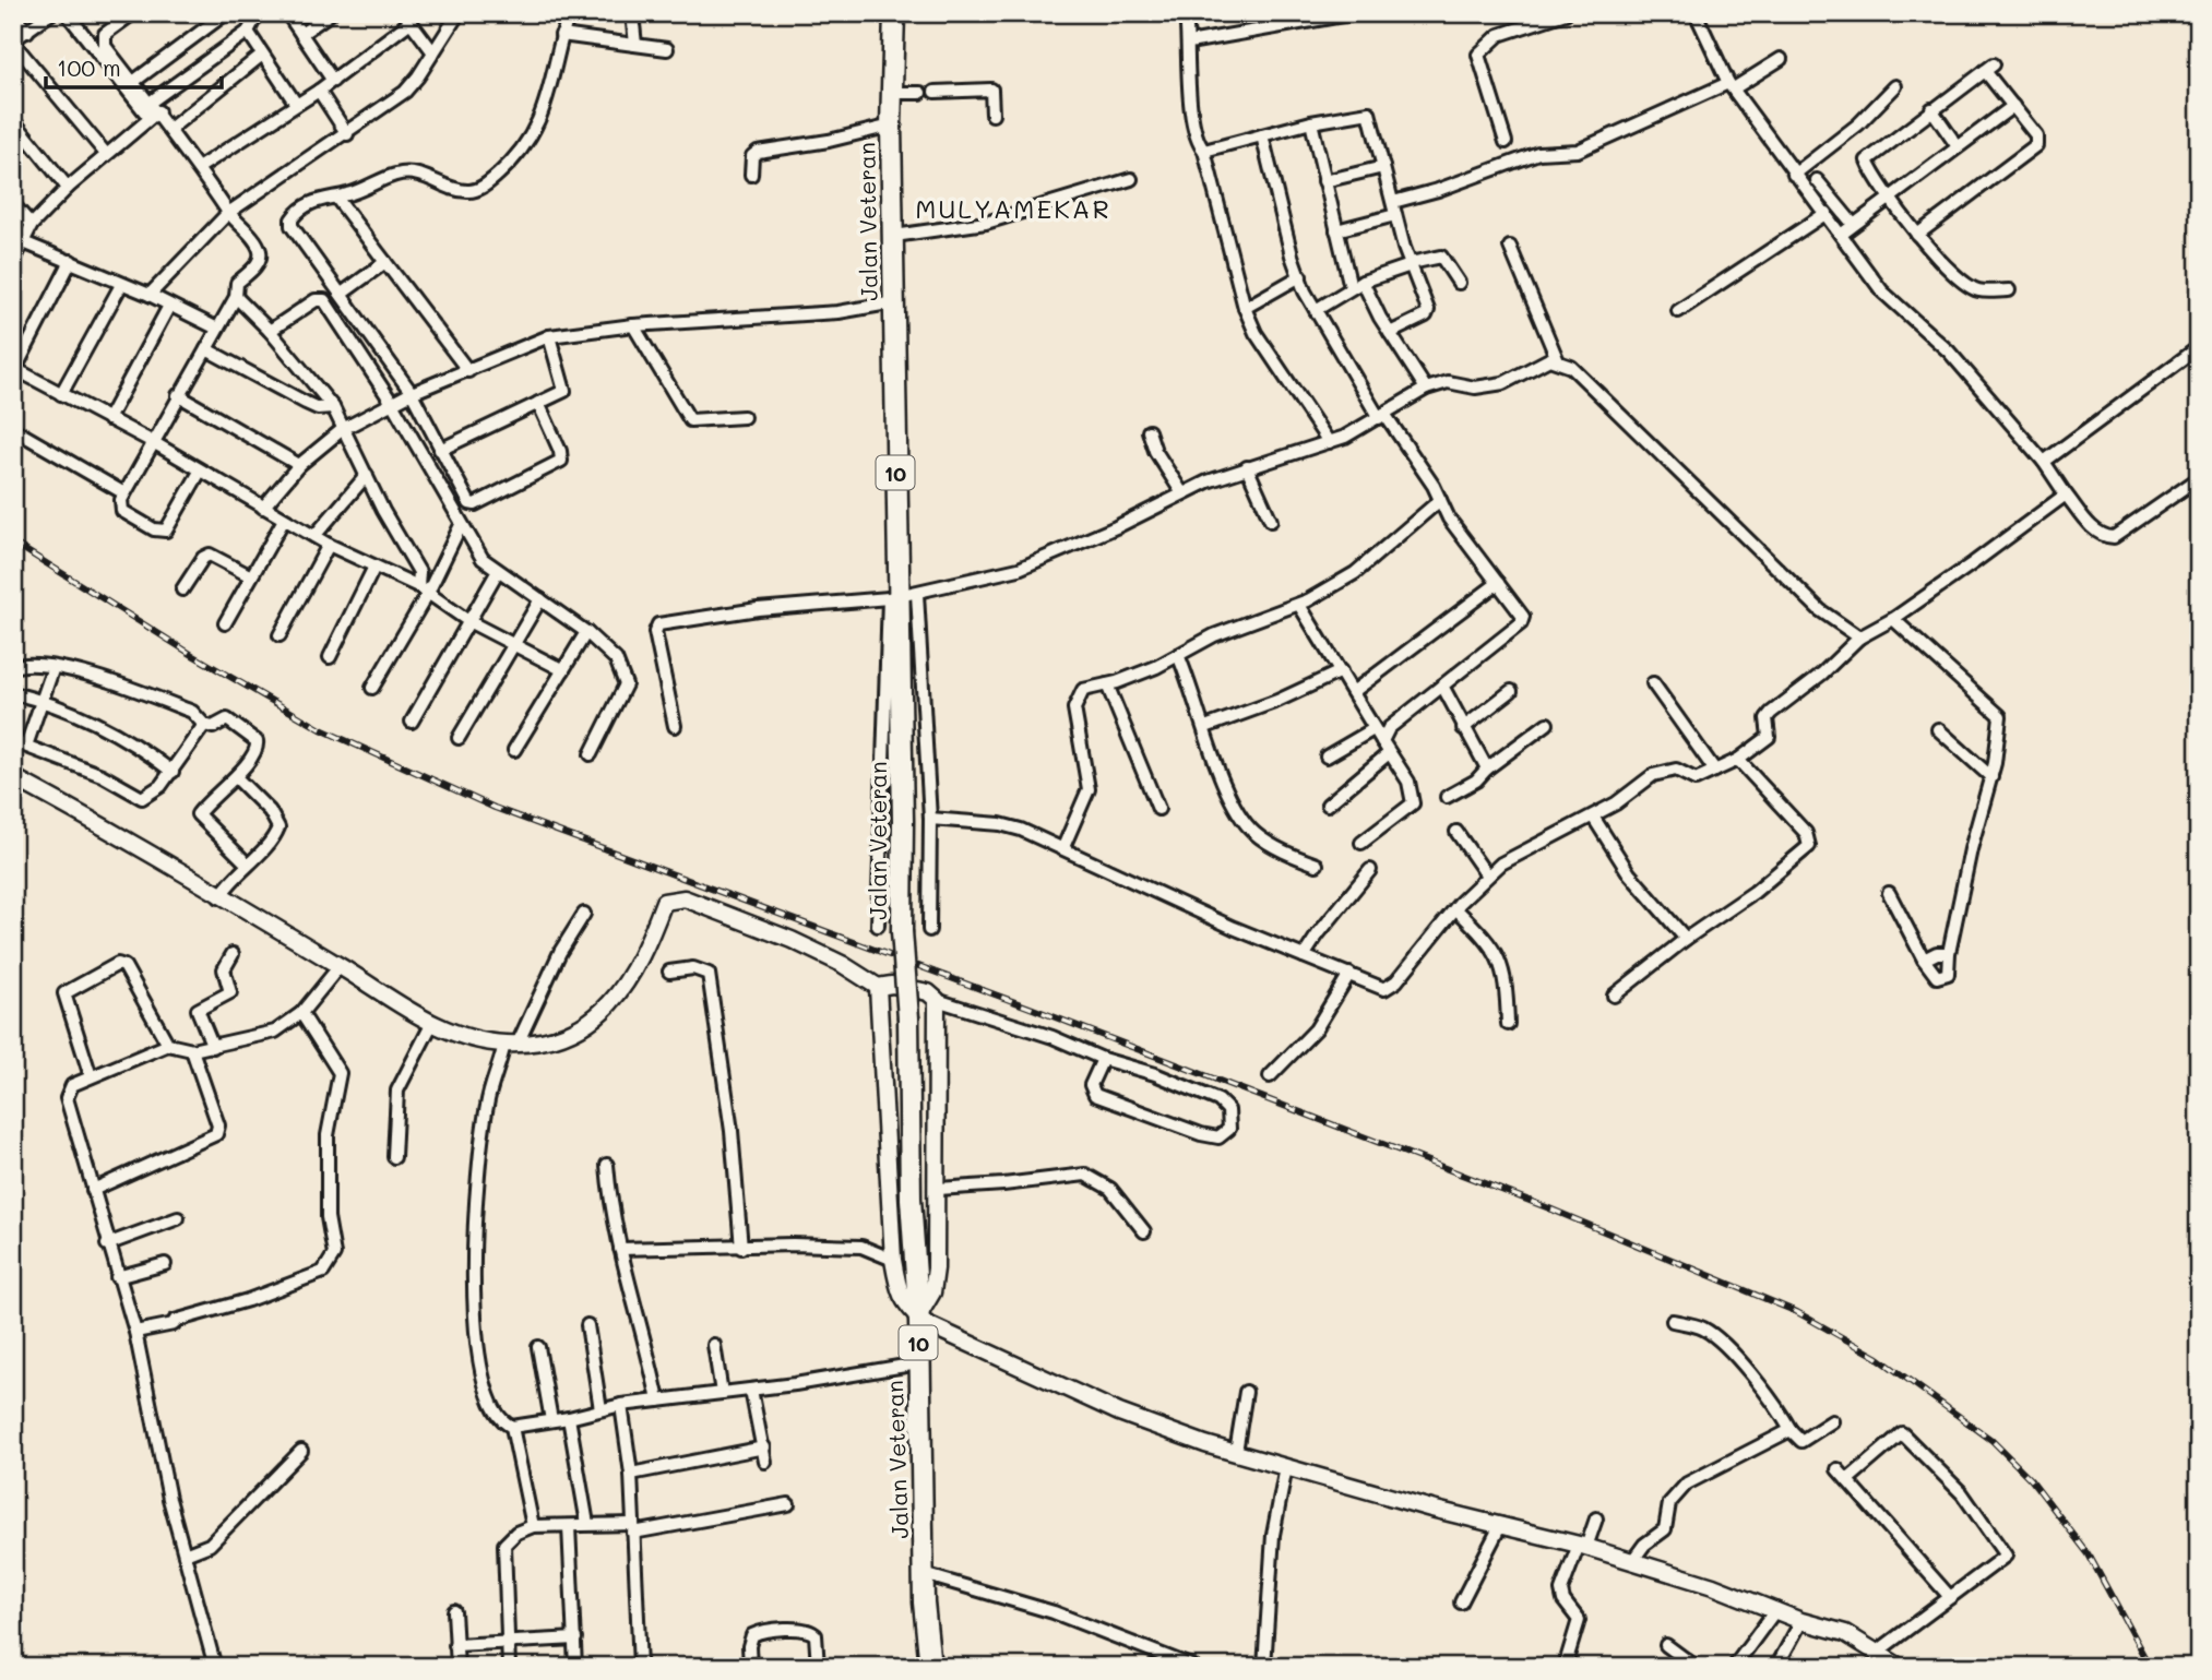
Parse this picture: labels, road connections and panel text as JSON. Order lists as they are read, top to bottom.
{
  "streets": {
    "highway": ["Jalan Veteran", "10"]
  },
  "districts": ["MULYAMEKAR"],
  "scale_bar": "100 m"
}
